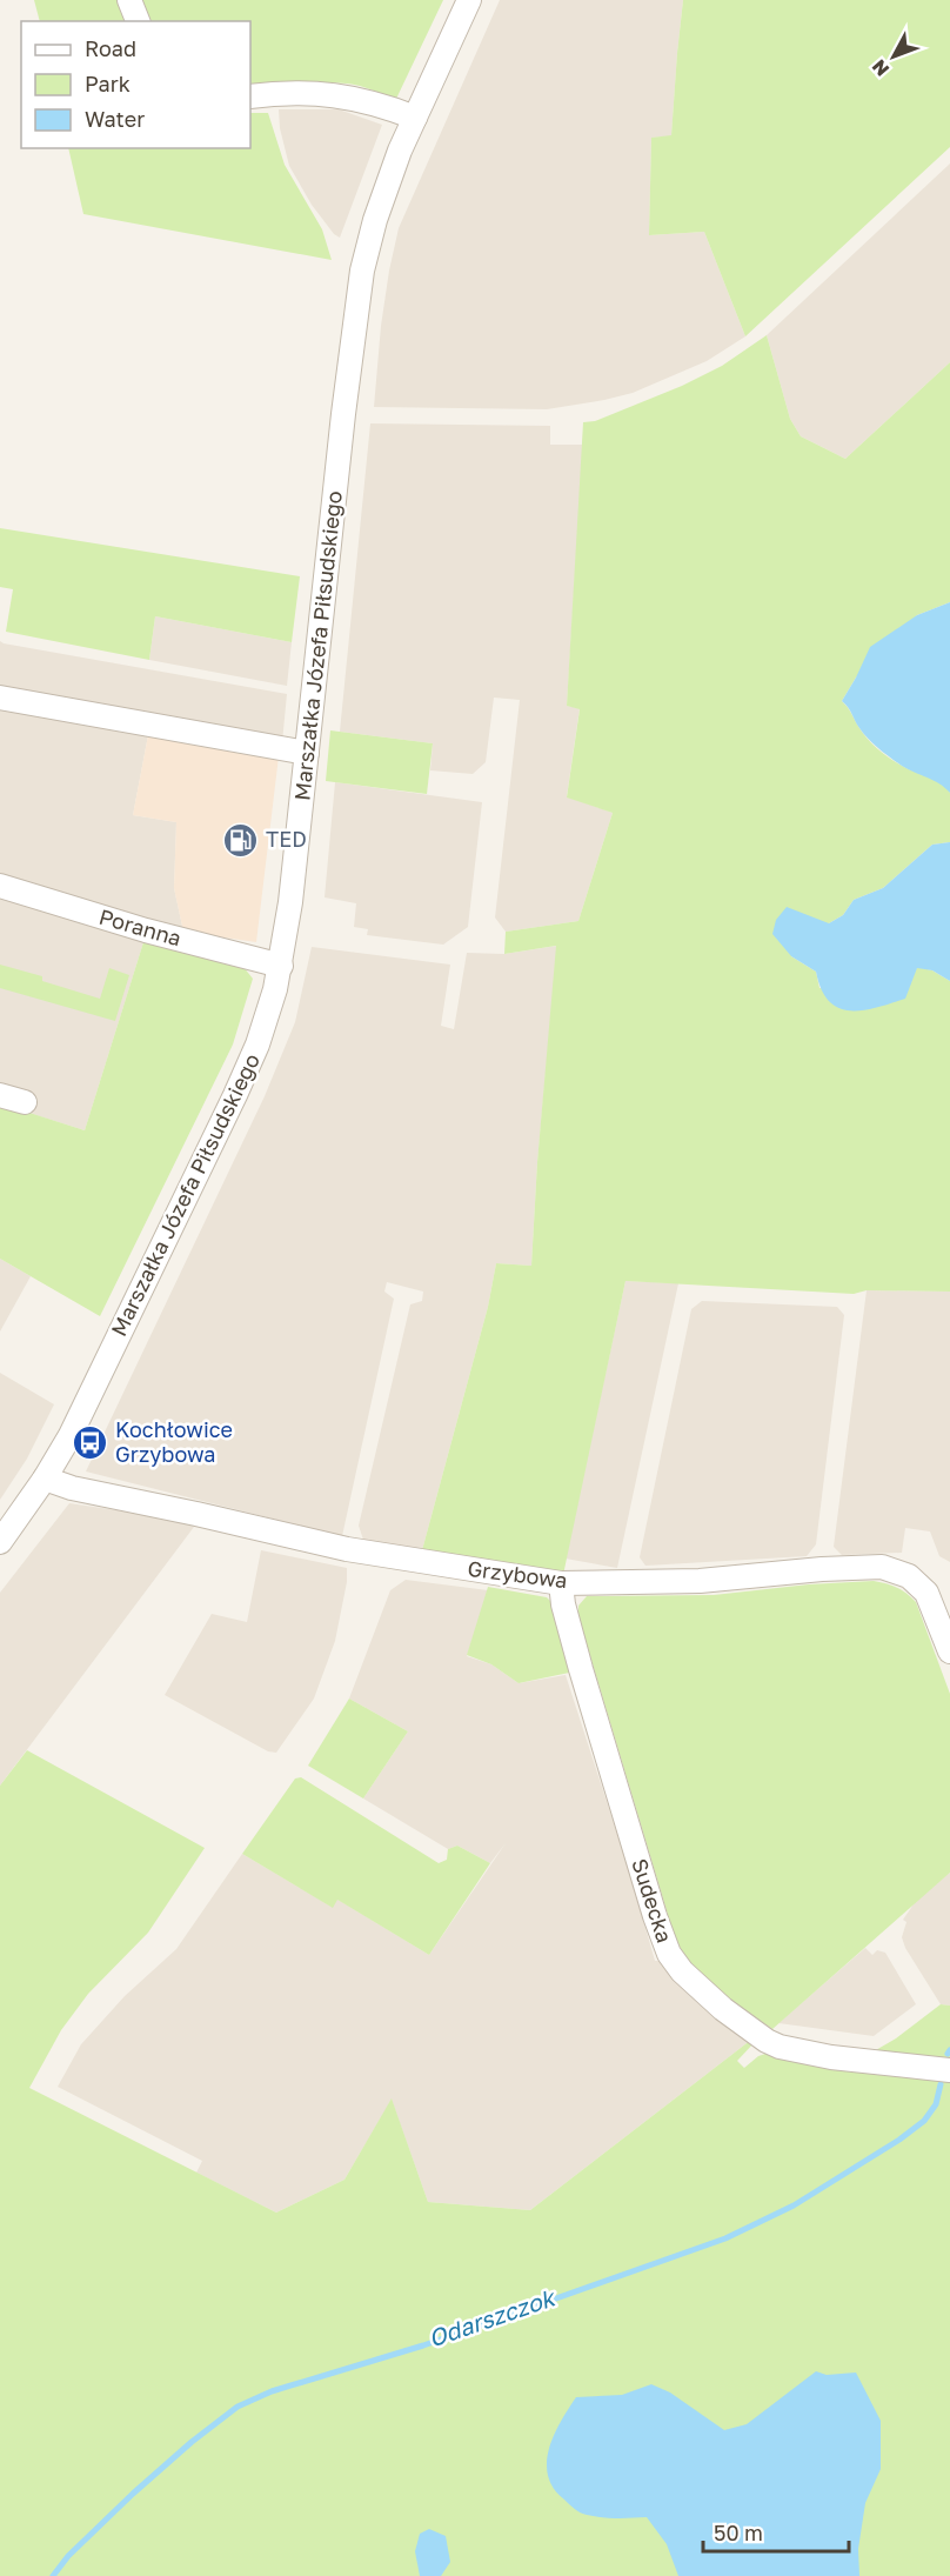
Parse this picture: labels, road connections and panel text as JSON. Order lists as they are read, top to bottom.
{
  "streets": {
    "street": [
      "Marszałka Józefa Piłsudskiego",
      "Poranna",
      "Grzybowa",
      "Sudecka"
    ]
  },
  "crossings": [
    ["Marszałka Józefa Piłsudskiego", "Poranna"],
    ["Marszałka Józefa Piłsudskiego", "Grzybowa"],
    ["Grzybowa", "Sudecka"]
  ],
  "water": ["Odarszczok"],
  "places": {
    "fuel station": ["TED"],
    "bus stop": ["Kochłowice Grzybowa"]
  },
  "legend": ["Road", "Park", "Water"],
  "scale_bar": "50 m",
  "north": "bottom left"
}
